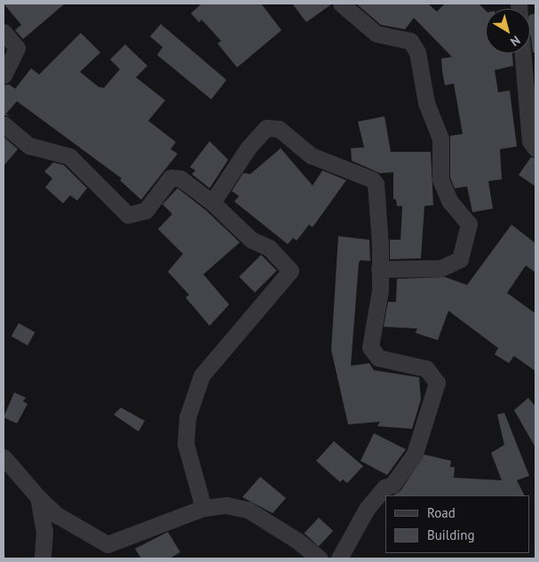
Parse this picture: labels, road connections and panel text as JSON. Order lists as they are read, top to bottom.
{
  "legend": ["Road", "Building"],
  "north": "bottom right"
}
